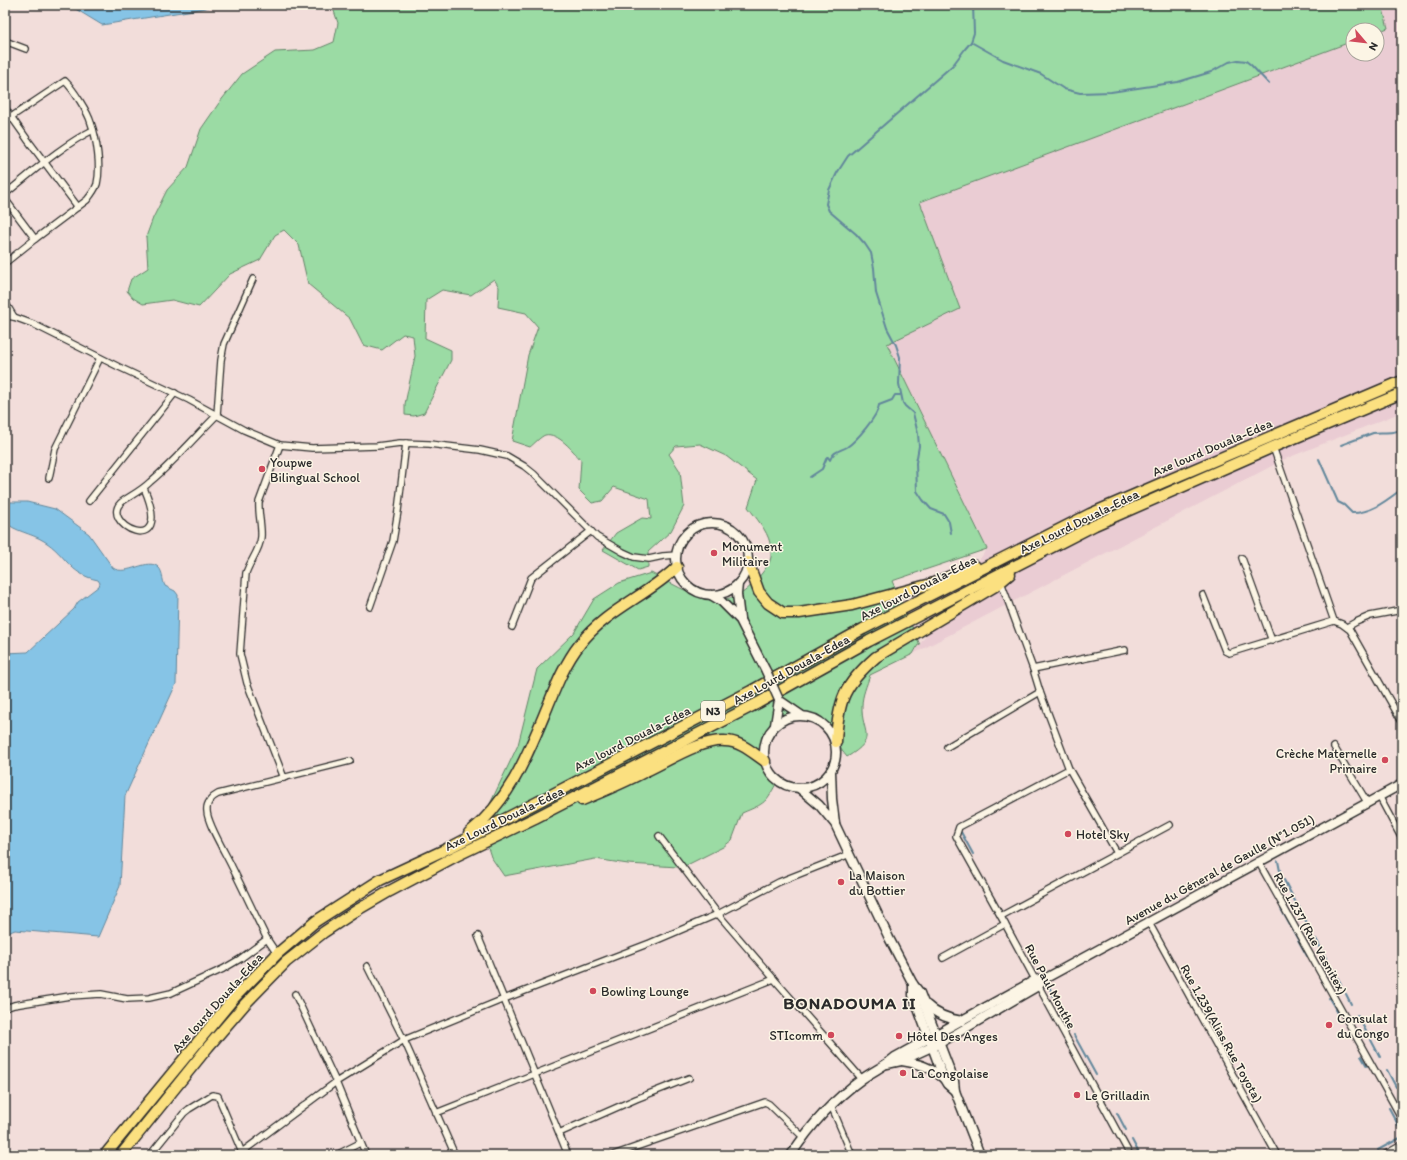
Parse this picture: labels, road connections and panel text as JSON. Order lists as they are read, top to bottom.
{
  "streets": {
    "highway": ["Axe lourd Douala-Edea", "Axe Lourd Douala-Edea", "N3"],
    "main road": ["Avenue du Géneral de Gaulle (N°1.051)"],
    "street": ["Rue 1.237 (Rue Vasnitex)", "Rue Paul Monthe", "Rue 1.239(Alias Rue Toyota)"]
  },
  "crossings": [
    ["Avenue du Géneral de Gaulle (N°1.051)", "Rue 1.237 (Rue Vasnitex)"],
    ["Avenue du Géneral de Gaulle (N°1.051)", "Rue Paul Monthe"],
    ["Avenue du Géneral de Gaulle (N°1.051)", "Rue 1.239(Alias Rue Toyota)"]
  ],
  "districts": ["BONADOUMA II"],
  "places": [
    "Youpwe Bilingual School",
    "Monument Militaire",
    "Crèche Maternelle Primaire",
    "Hotel Sky",
    "La Maison du Bottier",
    "Bowling Lounge",
    "Consulat du Congo",
    "STIcomm",
    "Hôtel Des Anges",
    "La Congolaise",
    "Le Grilladin"
  ],
  "north": "bottom right"
}
